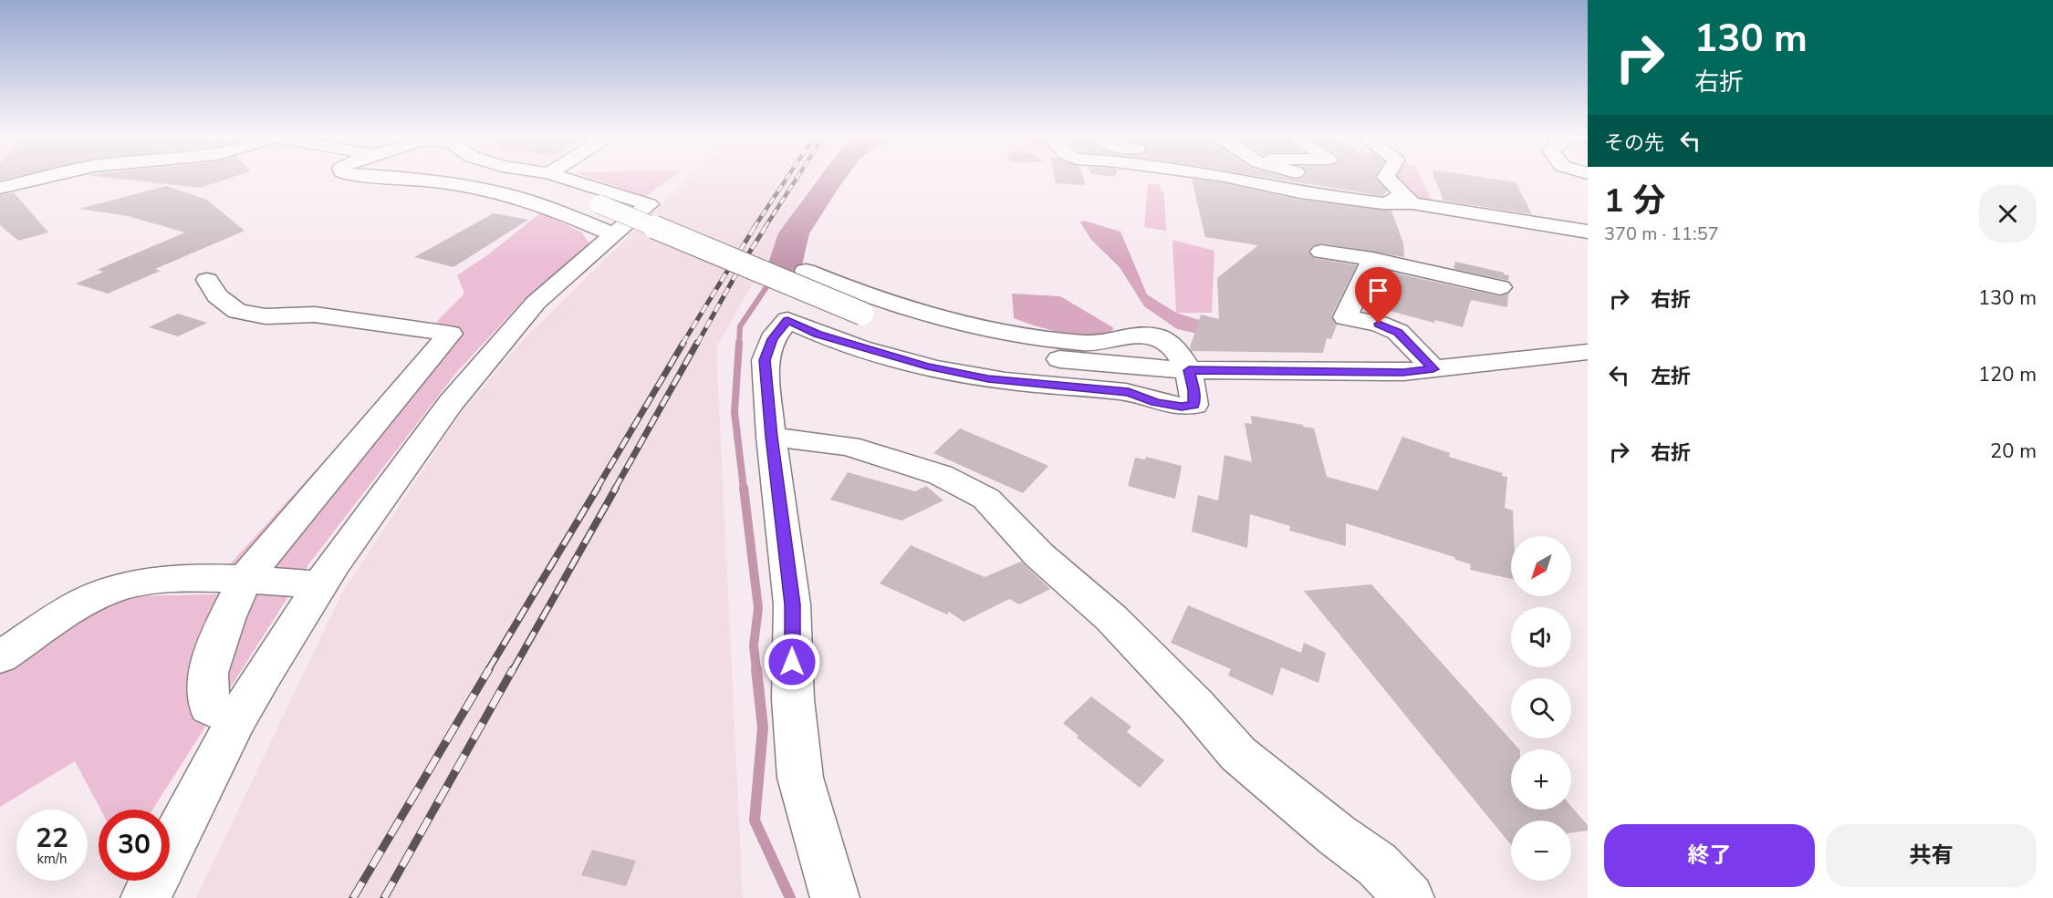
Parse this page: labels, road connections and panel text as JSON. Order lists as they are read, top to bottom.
{
  "north": "bottom left",
  "page": {
    "turn": ["130 m", "右折"],
    "then": "その先",
    "heading": ["1 分", "370 m · 11:57"],
    "list": [
      {
        "name": "右折",
        "value": "130 m"
      },
      {
        "name": "左折",
        "value": "120 m"
      },
      {
        "name": "右折",
        "value": "20 m"
      }
    ],
    "map_buttons": ["+", "−"],
    "speed": "22 km/h",
    "limit": "30",
    "buttons": ["終了", "共有"]
  }
}
